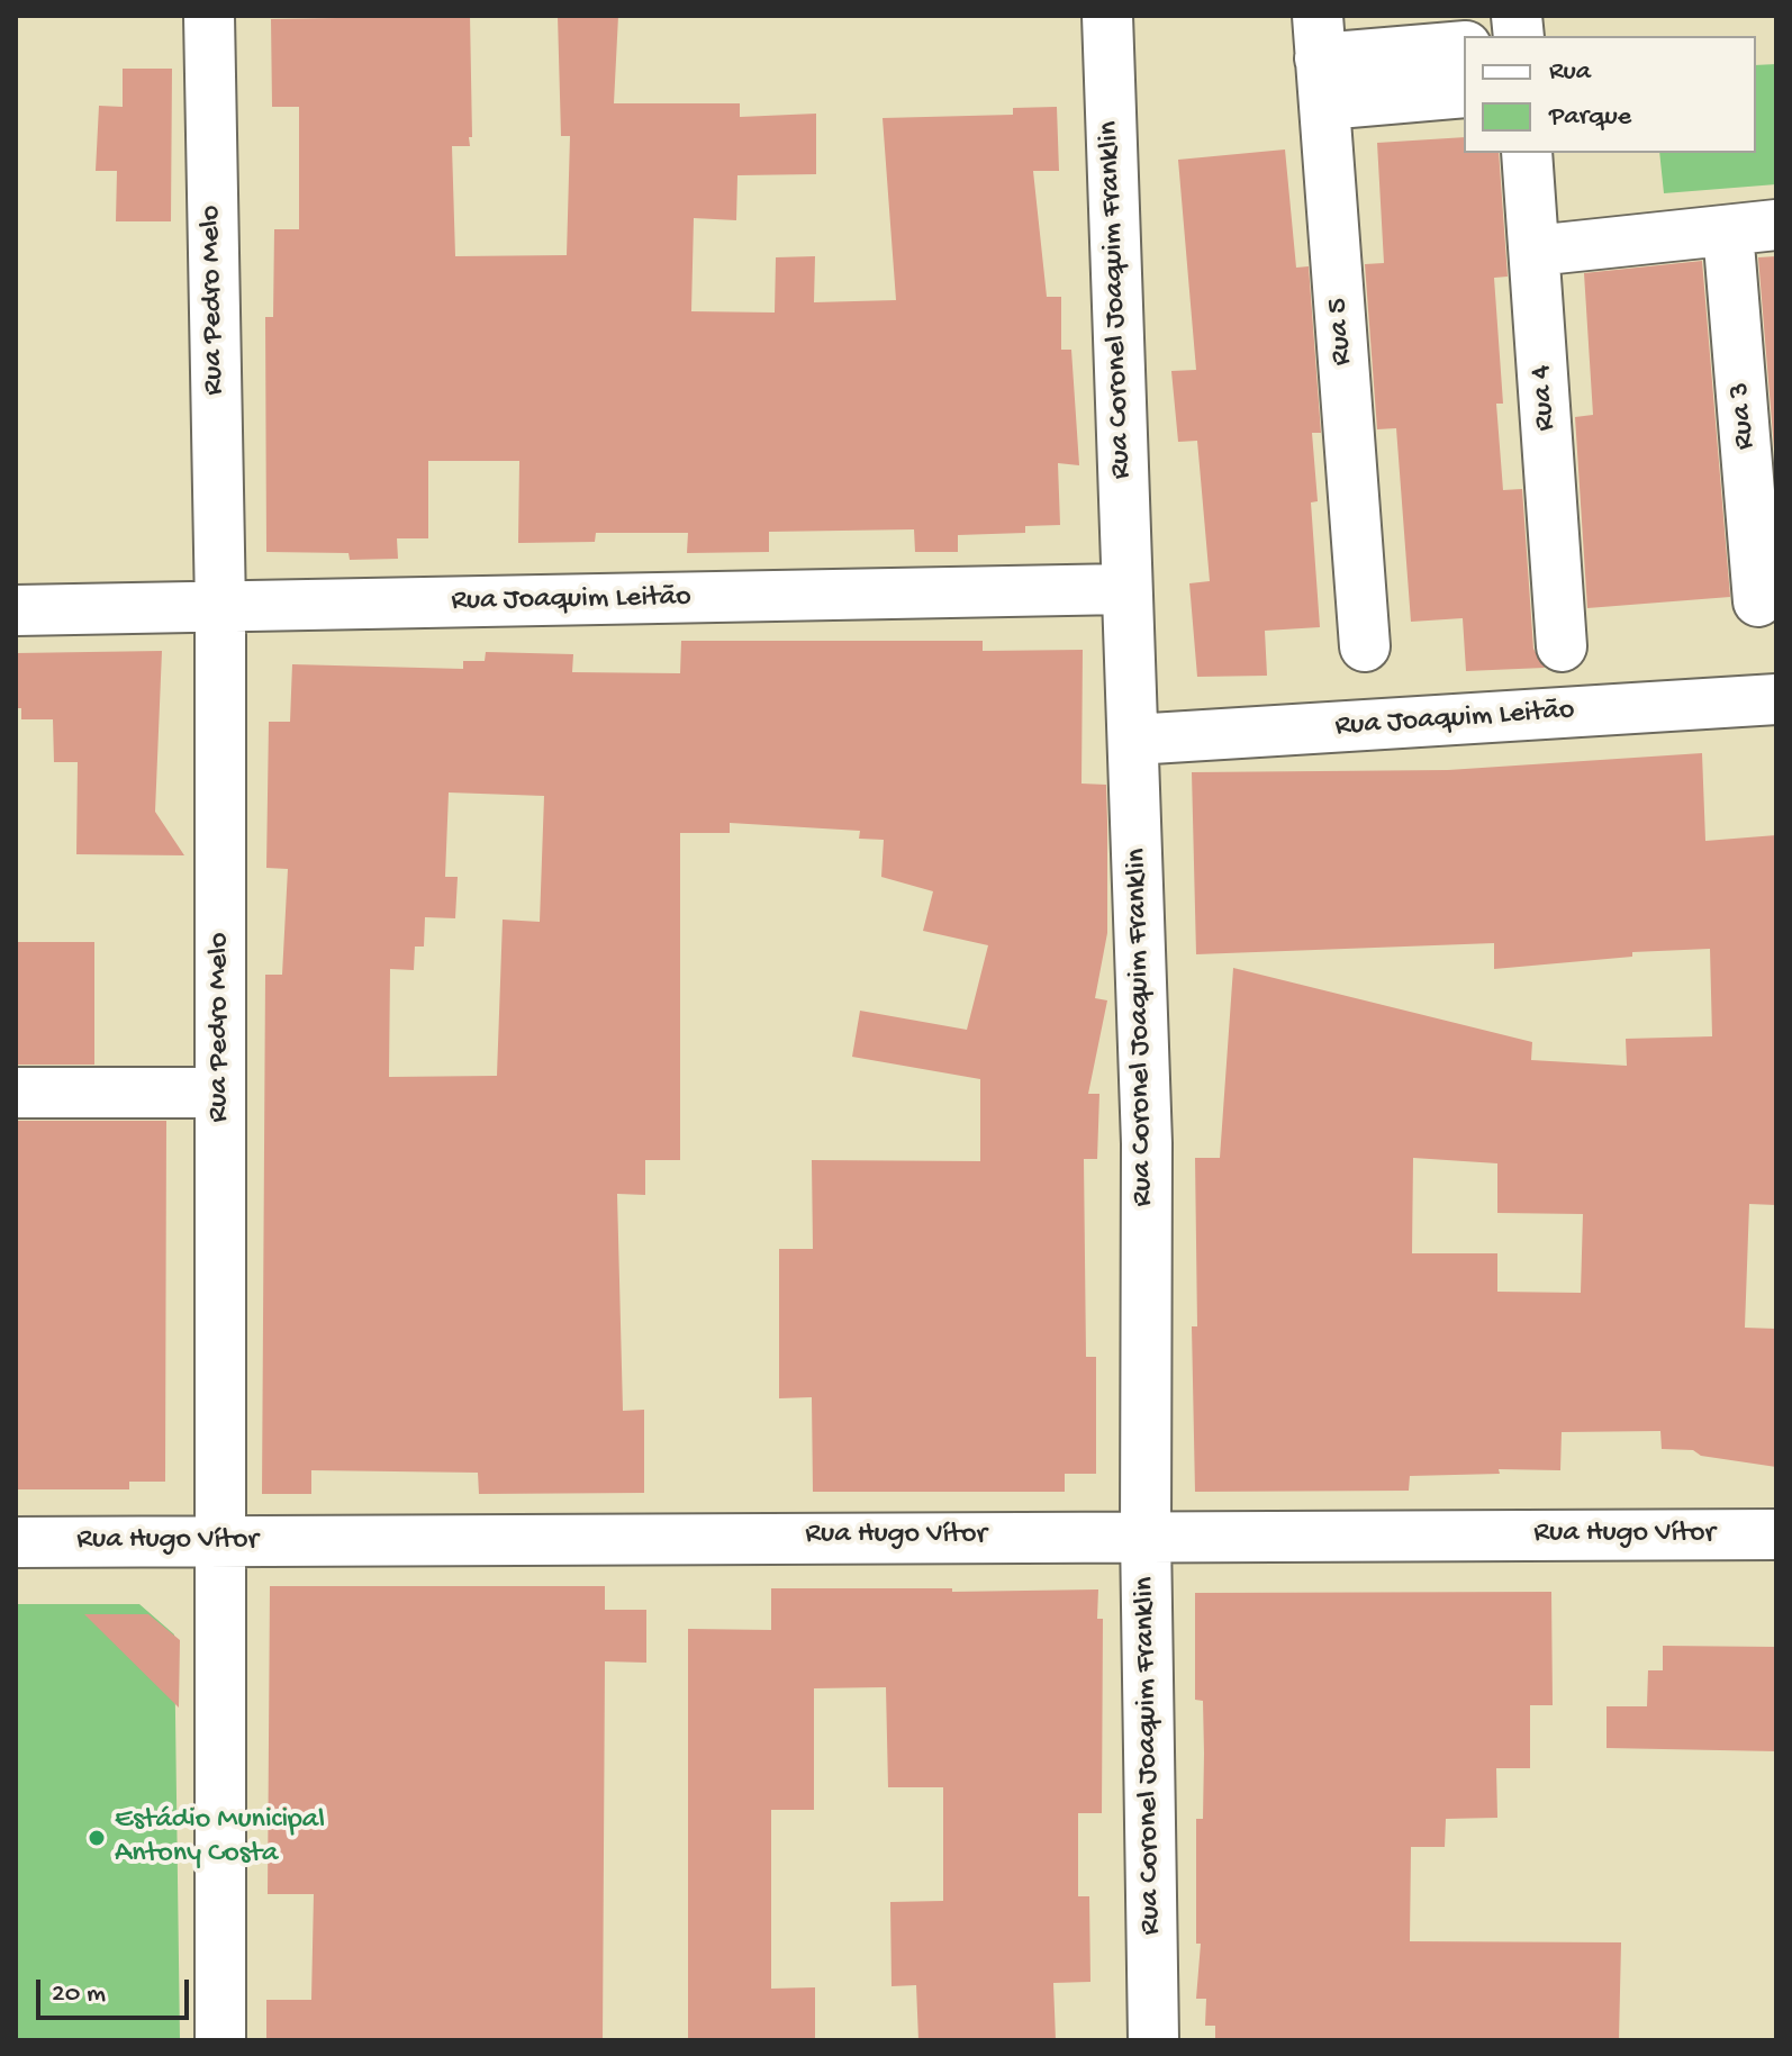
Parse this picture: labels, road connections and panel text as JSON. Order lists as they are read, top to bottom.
{
  "streets": {
    "street": [
      "Rua Pedro Melo",
      "Rua Coronel Joaquim Franklin",
      "Rua 5",
      "Rua 4",
      "Rua 3",
      "Rua Joaquim Leitão",
      "Rua Hugo Vítor"
    ]
  },
  "crossings": [
    ["Rua Pedro Melo", "Rua Joaquim Leitão"],
    ["Rua Pedro Melo", "Rua Hugo Vítor"],
    ["Rua Coronel Joaquim Franklin", "Rua Joaquim Leitão"],
    ["Rua Coronel Joaquim Franklin", "Rua Hugo Vítor"]
  ],
  "places": ["Estádio Municipal Antony Costa"],
  "legend": ["Rua", "Parque"],
  "scale_bar": "20 m"
}
